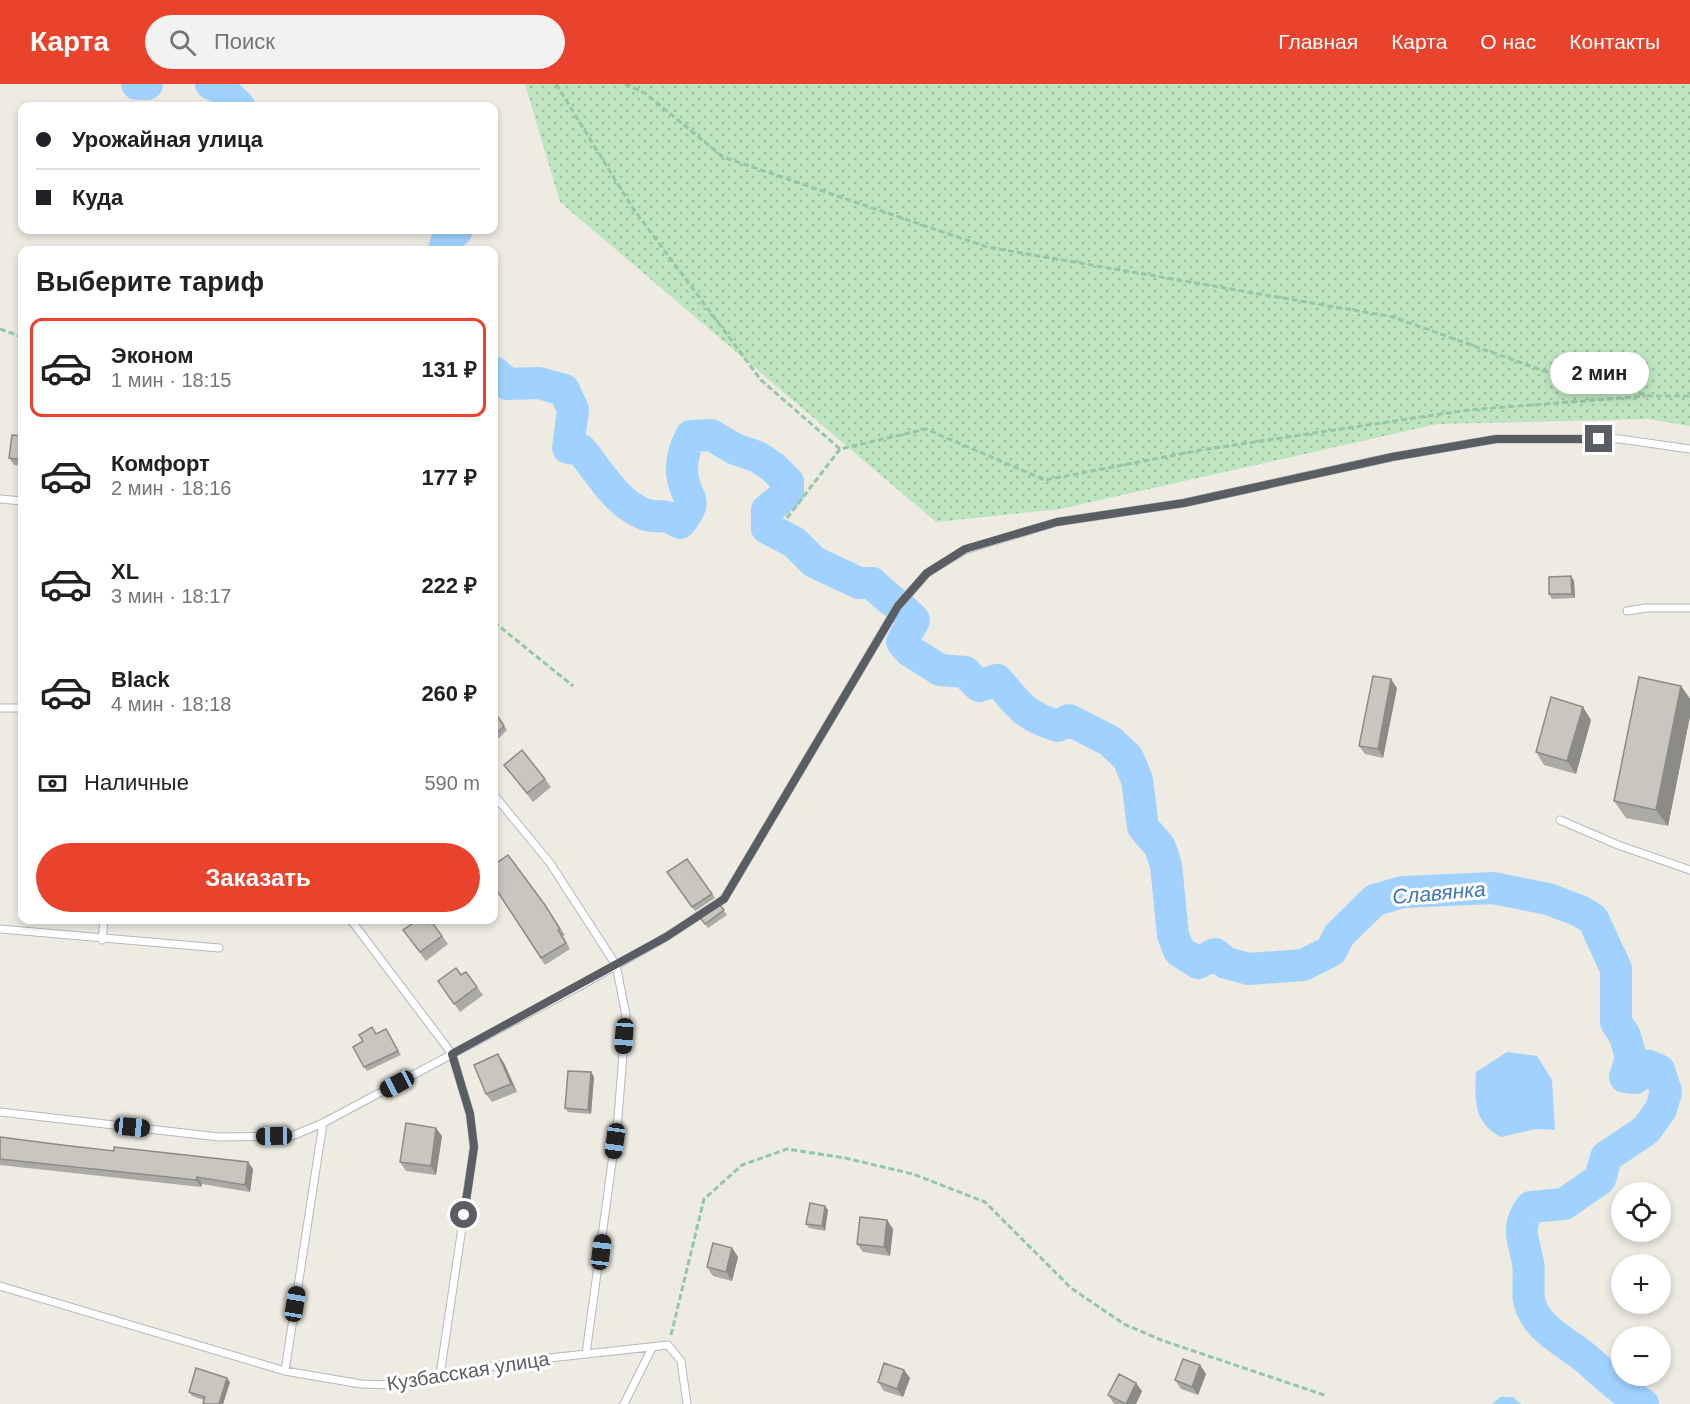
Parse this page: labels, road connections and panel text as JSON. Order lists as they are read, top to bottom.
{
  "streets": {
    "lane": ["Кузбасская улица"]
  },
  "water": ["Славянка"],
  "page": {
    "header": "Карта",
    "search": "Поиск",
    "nav": [
      "Главная",
      "Карта",
      "О нас",
      "Контакты"
    ],
    "banner": ["Урожайная улица", "Куда"],
    "heading": "Выберите тариф",
    "list": [
      {
        "name": "Эконом",
        "note": "1 мин · 18:15",
        "value": "131 ₽"
      },
      {
        "name": "Комфорт",
        "note": "2 мин · 18:16",
        "value": "177 ₽"
      },
      {
        "name": "XL",
        "note": "3 мин · 18:17",
        "value": "222 ₽"
      },
      {
        "name": "Black",
        "note": "4 мин · 18:18",
        "value": "260 ₽"
      }
    ],
    "bubble": "2 мин",
    "pay": ["Наличные", "590 m"],
    "buttons": "Заказать",
    "map_buttons": ["+", "−"]
  }
}
